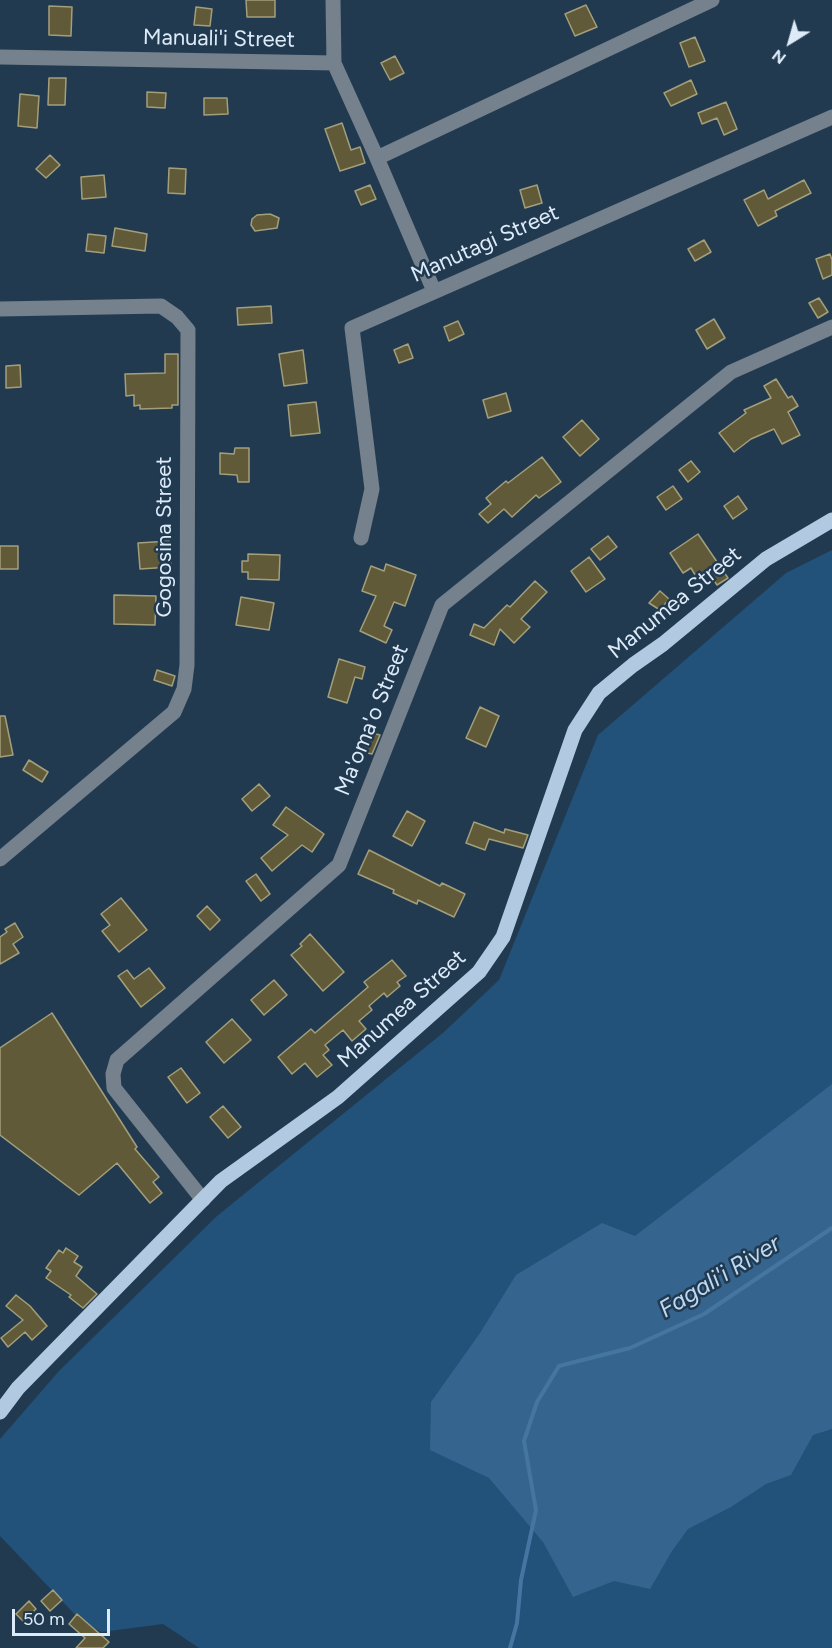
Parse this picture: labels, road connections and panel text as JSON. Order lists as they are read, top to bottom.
{
  "streets": {
    "main road": ["Manumea Street"],
    "street": [
      "Manuali'i Street",
      "Manutagi Street",
      "Gogosina Street",
      "Ma'oma'o Street"
    ]
  },
  "crossings": [
    ["Manumea Street", "Ma'oma'o Street"]
  ],
  "water": ["Fagali'i River"],
  "scale_bar": "50 m",
  "north": "bottom left"
}
